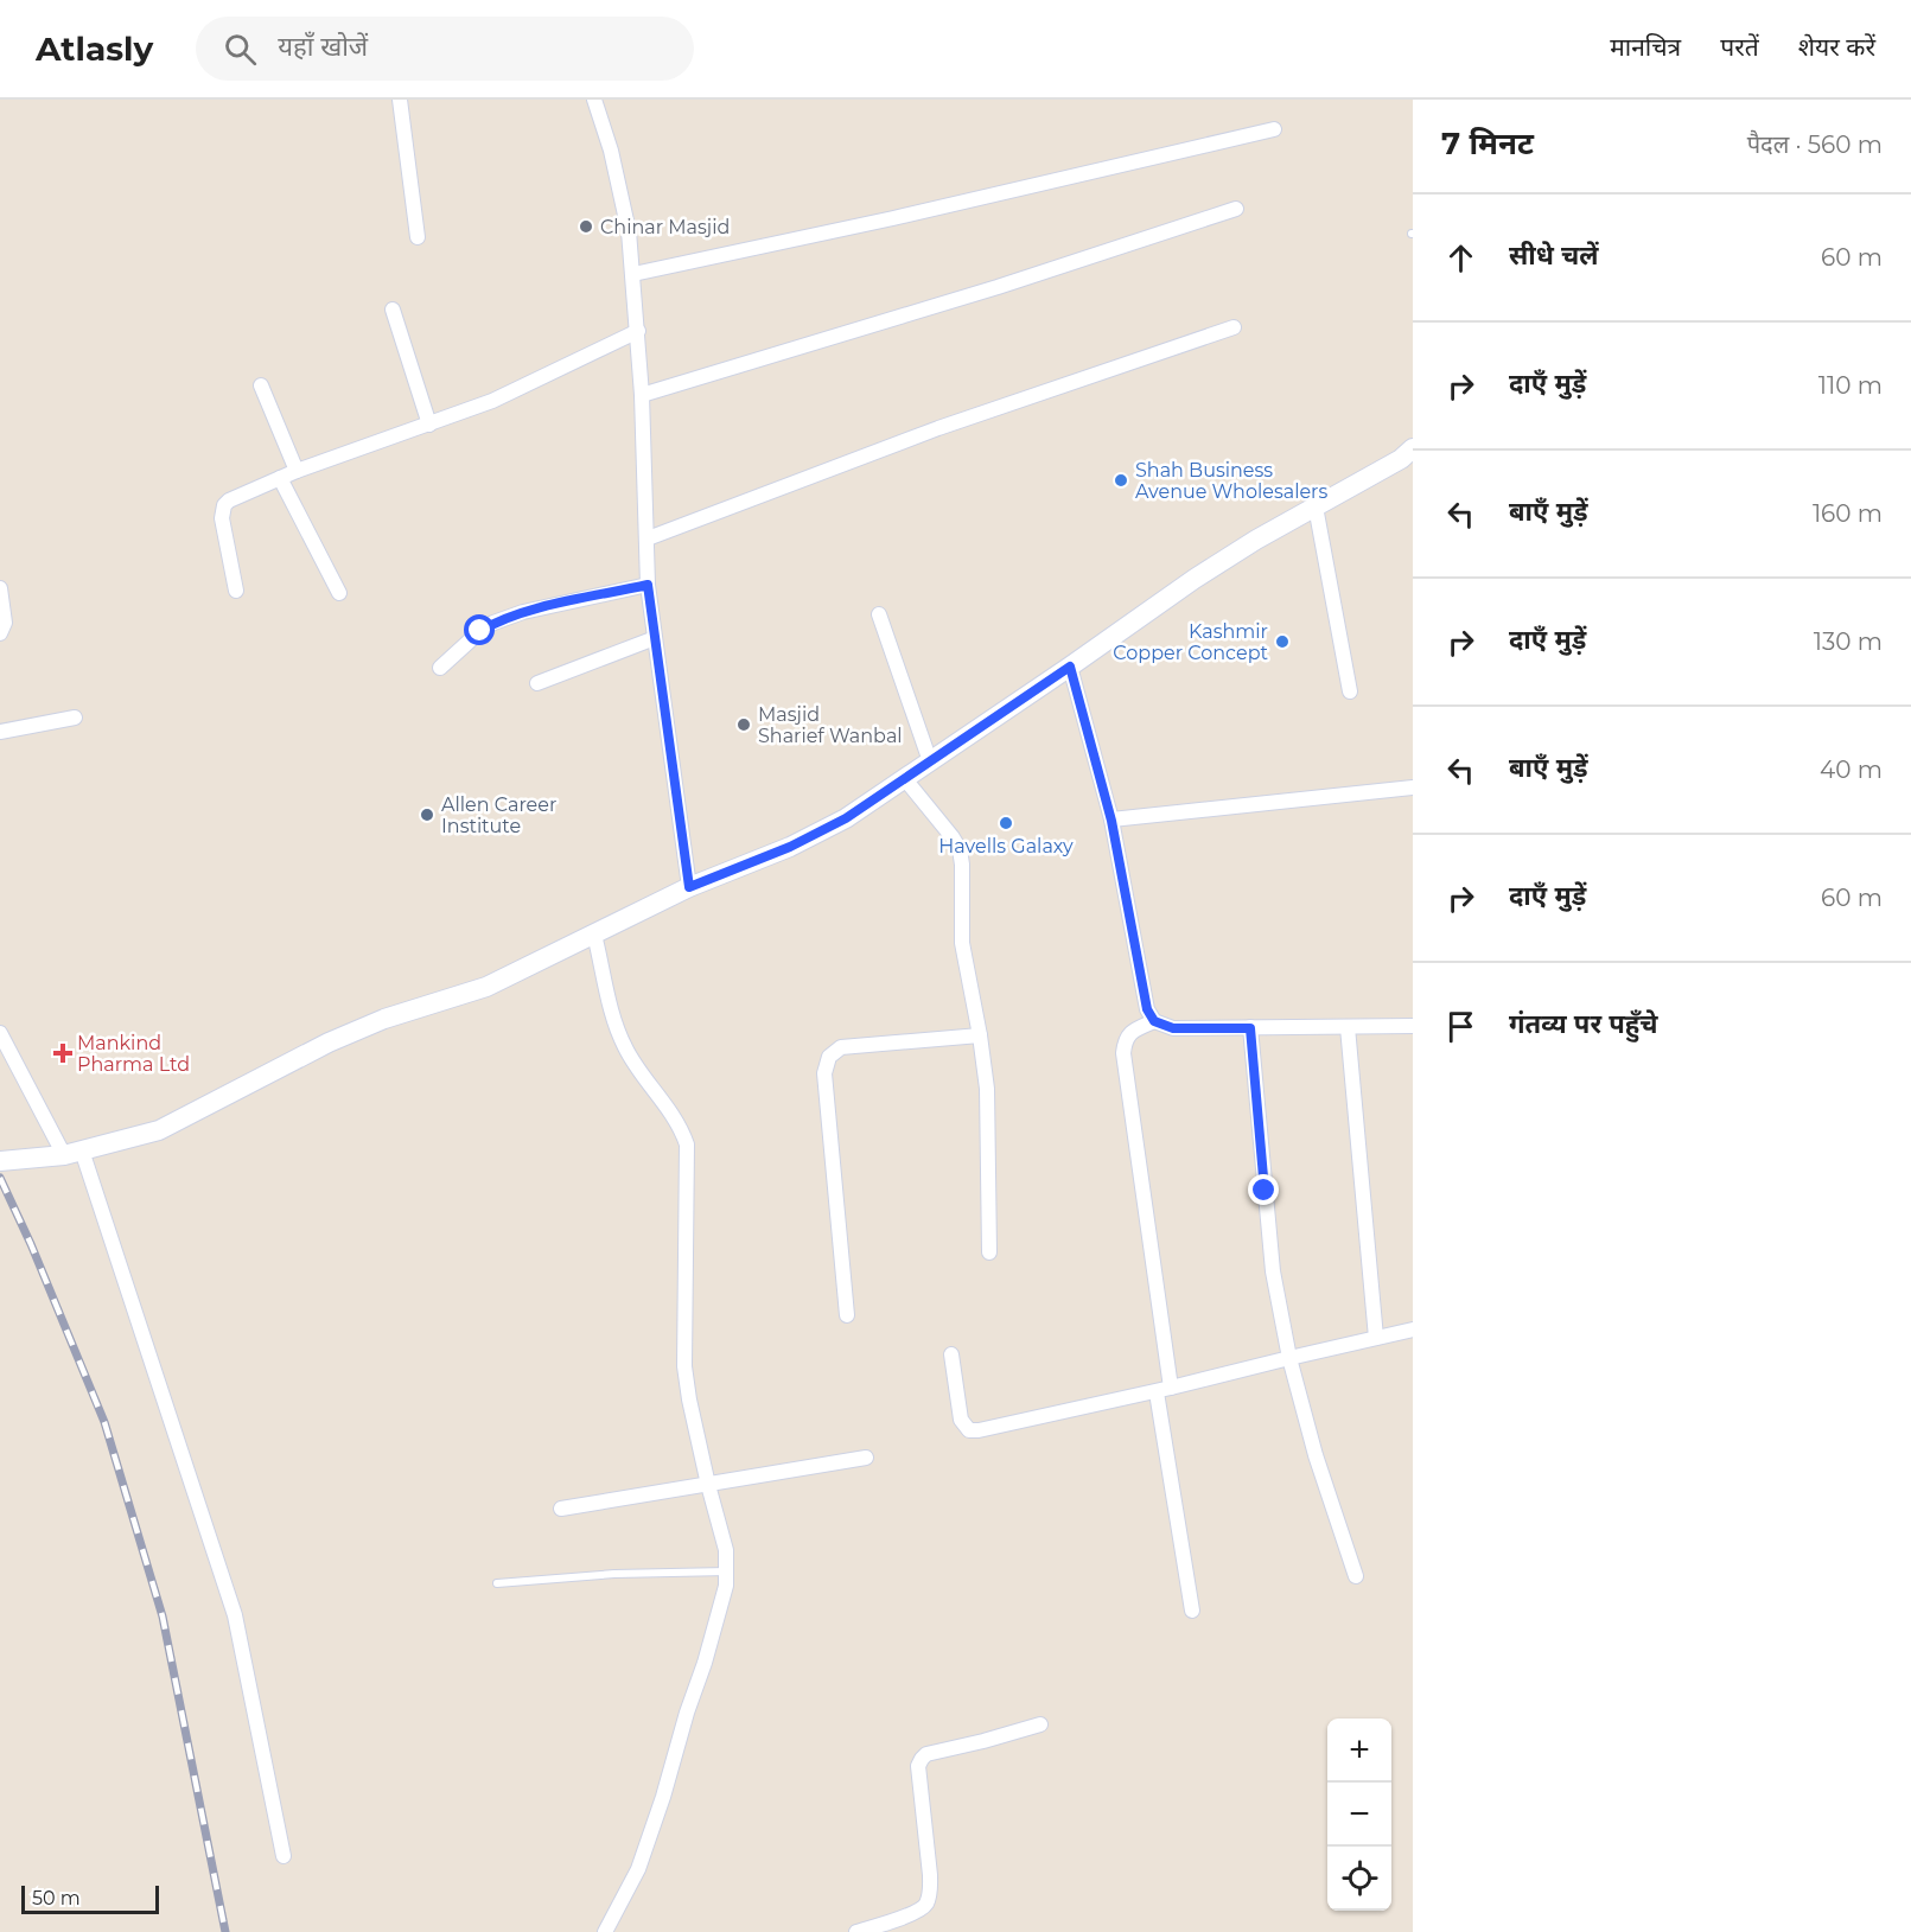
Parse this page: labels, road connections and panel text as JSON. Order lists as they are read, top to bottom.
{
  "places": {
    "other": [
      "Chinar Masjid",
      "Shah Business Avenue Wholesalers",
      "Kashmir Copper Concept",
      "Masjid Sharief Wanbal",
      "Allen Career Institute",
      "Havells Galaxy"
    ],
    "health": ["Mankind Pharma Ltd"]
  },
  "scale_bar": "50 m",
  "page": {
    "header": "Atlasly",
    "search": "यहाँ खोजें",
    "nav": ["मानचित्र", "परतें", "शेयर करें"],
    "heading": ["7 मिनट", "पैदल · 560 m"],
    "list": [
      ["सीधे चलें", "60 m"],
      ["दाएँ मुड़ें", "110 m"],
      ["बाएँ मुड़ें", "160 m"],
      ["दाएँ मुड़ें", "130 m"],
      ["बाएँ मुड़ें", "40 m"],
      ["दाएँ मुड़ें", "60 m"],
      "गंतव्य पर पहुँचे"
    ],
    "map_buttons": ["+", "−"],
    "scale": "50 m"
  }
}
